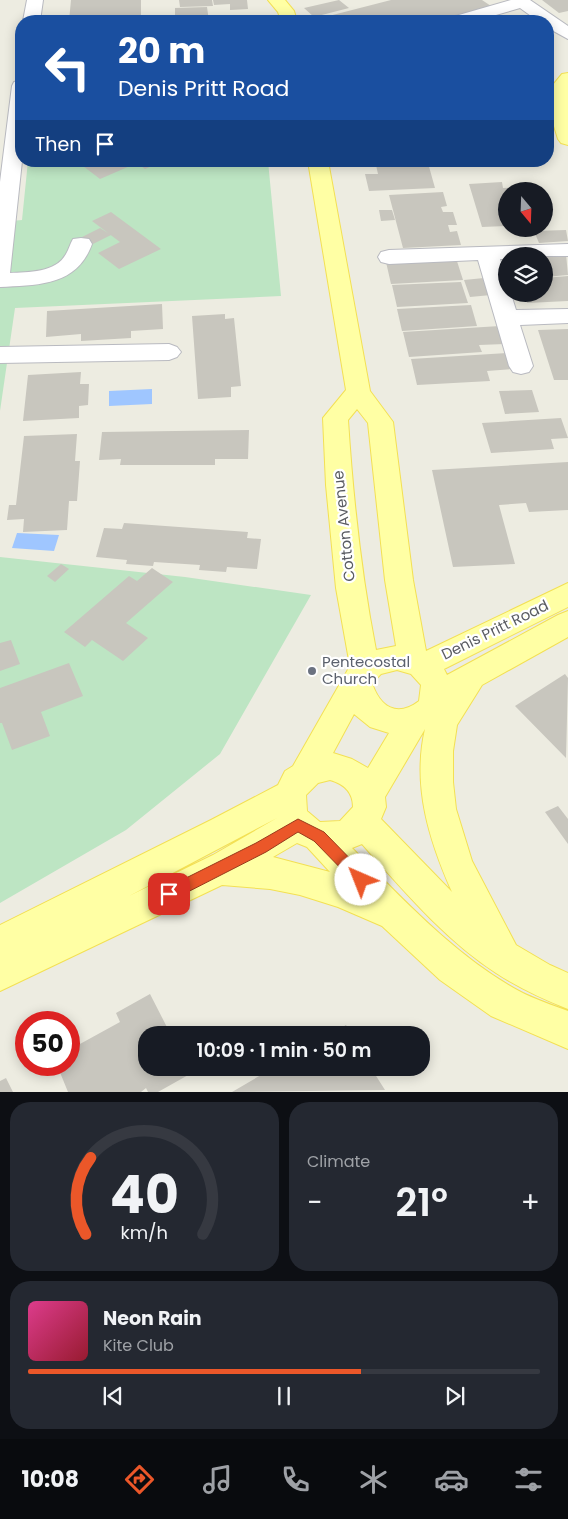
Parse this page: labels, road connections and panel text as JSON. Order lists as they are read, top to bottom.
{
  "streets": {
    "main road": ["Cotton Avenue", "Denis Pritt Road"]
  },
  "crossings": [
    ["Cotton Avenue", "Denis Pritt Road"]
  ],
  "places": ["Pentecostal Church"],
  "north": "bottom",
  "page": {
    "turn": ["20 m", "Denis Pritt Road"],
    "then": "Then",
    "limit": "50",
    "trip": "10:09 · 1 min · 50 m",
    "tile": "Climate",
    "heat": ["−", "21°", "+"],
    "song": ["Neon Rain", "Kite Club"],
    "tabs": "10:08",
    "gauge": ["40", "km/h"]
  }
}
